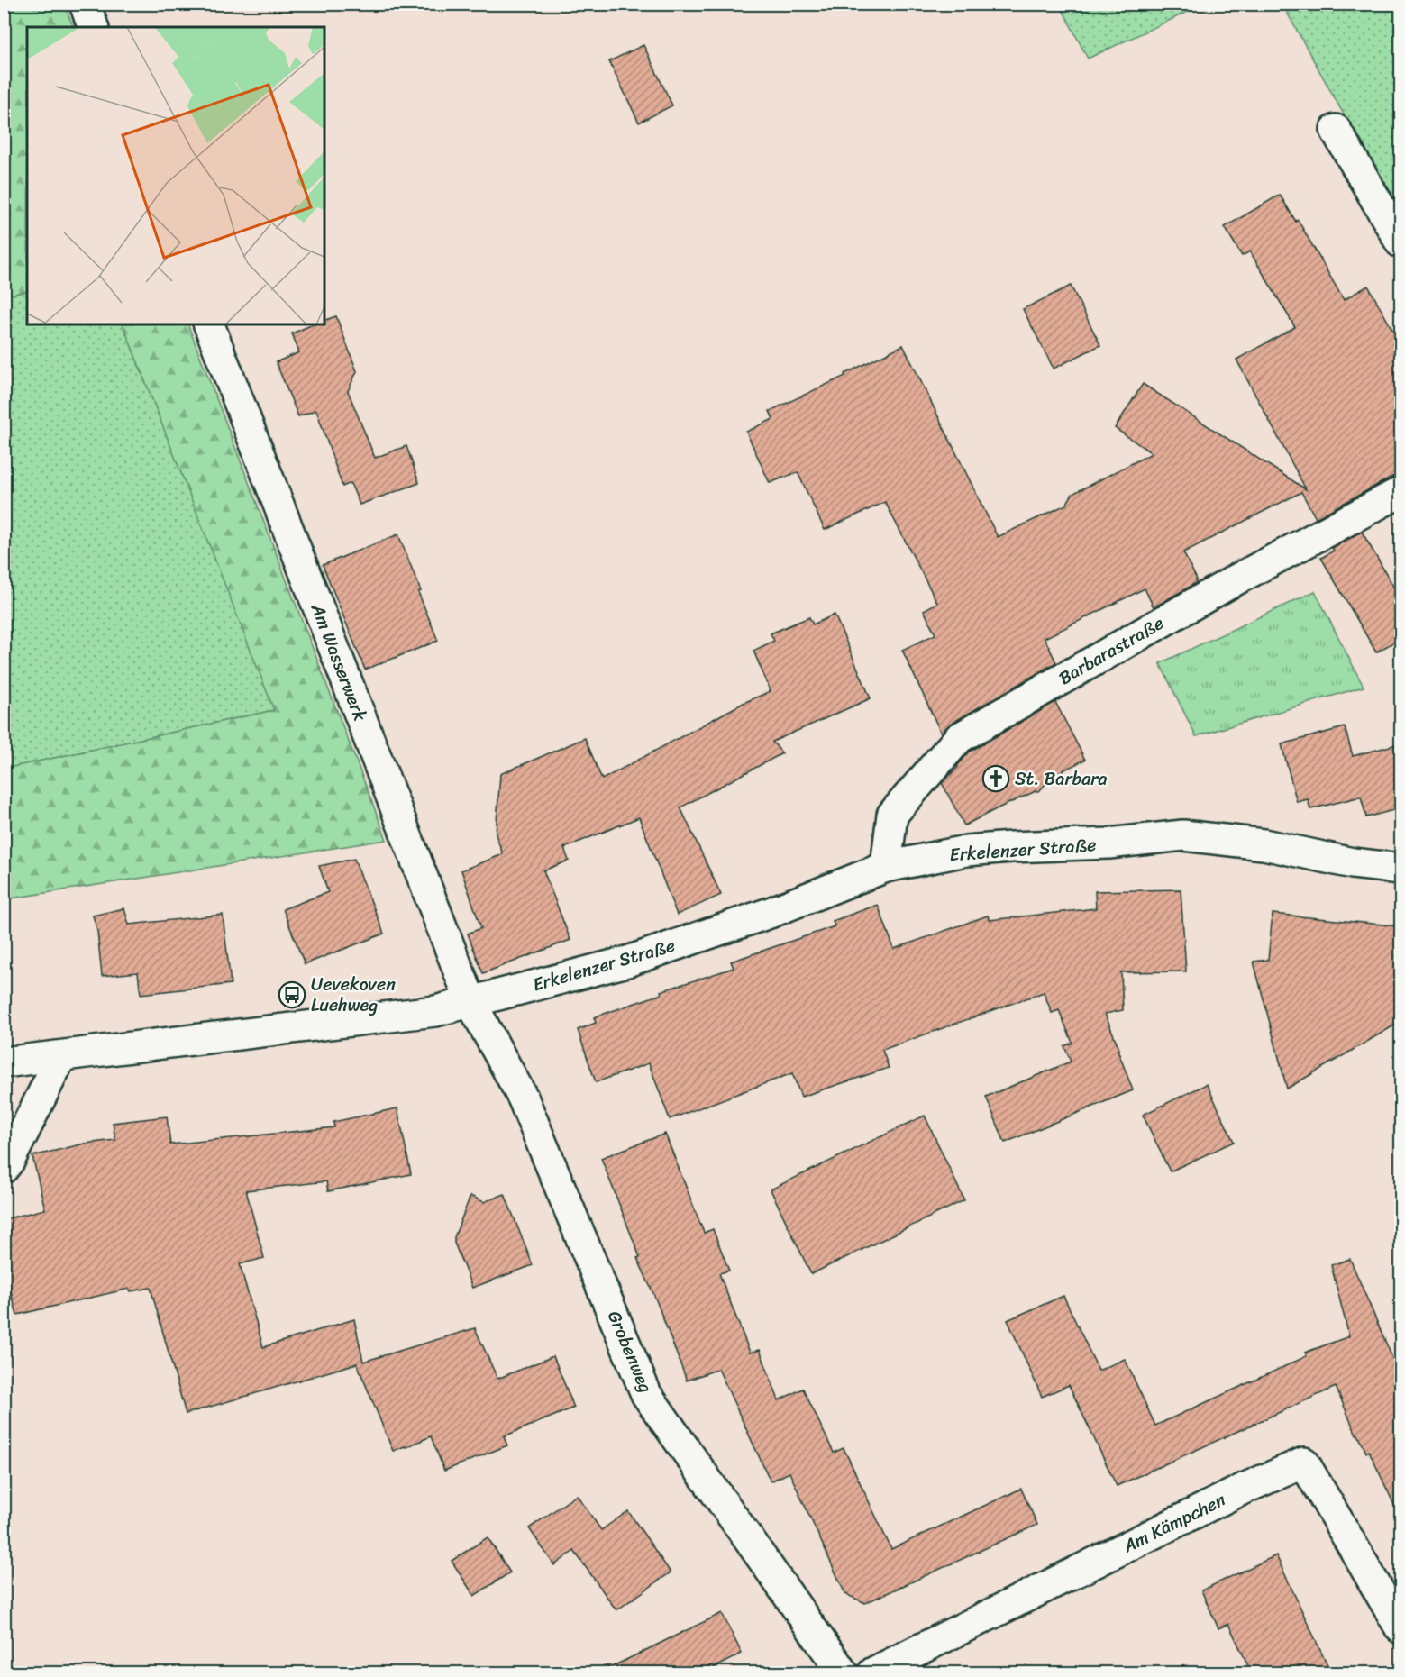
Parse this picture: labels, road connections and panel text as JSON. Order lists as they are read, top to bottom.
{
  "streets": {
    "street": [
      "Barbarastraße",
      "Am Wasserwerk",
      "Erkelenzer Straße",
      "Grobenweg",
      "Am Kämpchen"
    ]
  },
  "crossings": [
    ["Barbarastraße", "Erkelenzer Straße"],
    ["Am Wasserwerk", "Erkelenzer Straße"],
    ["Am Wasserwerk", "Grobenweg"],
    ["Erkelenzer Straße", "Grobenweg"]
  ],
  "places": {
    "church": ["St. Barbara"],
    "bus stop": ["Uevekoven Luehweg"]
  }
}
